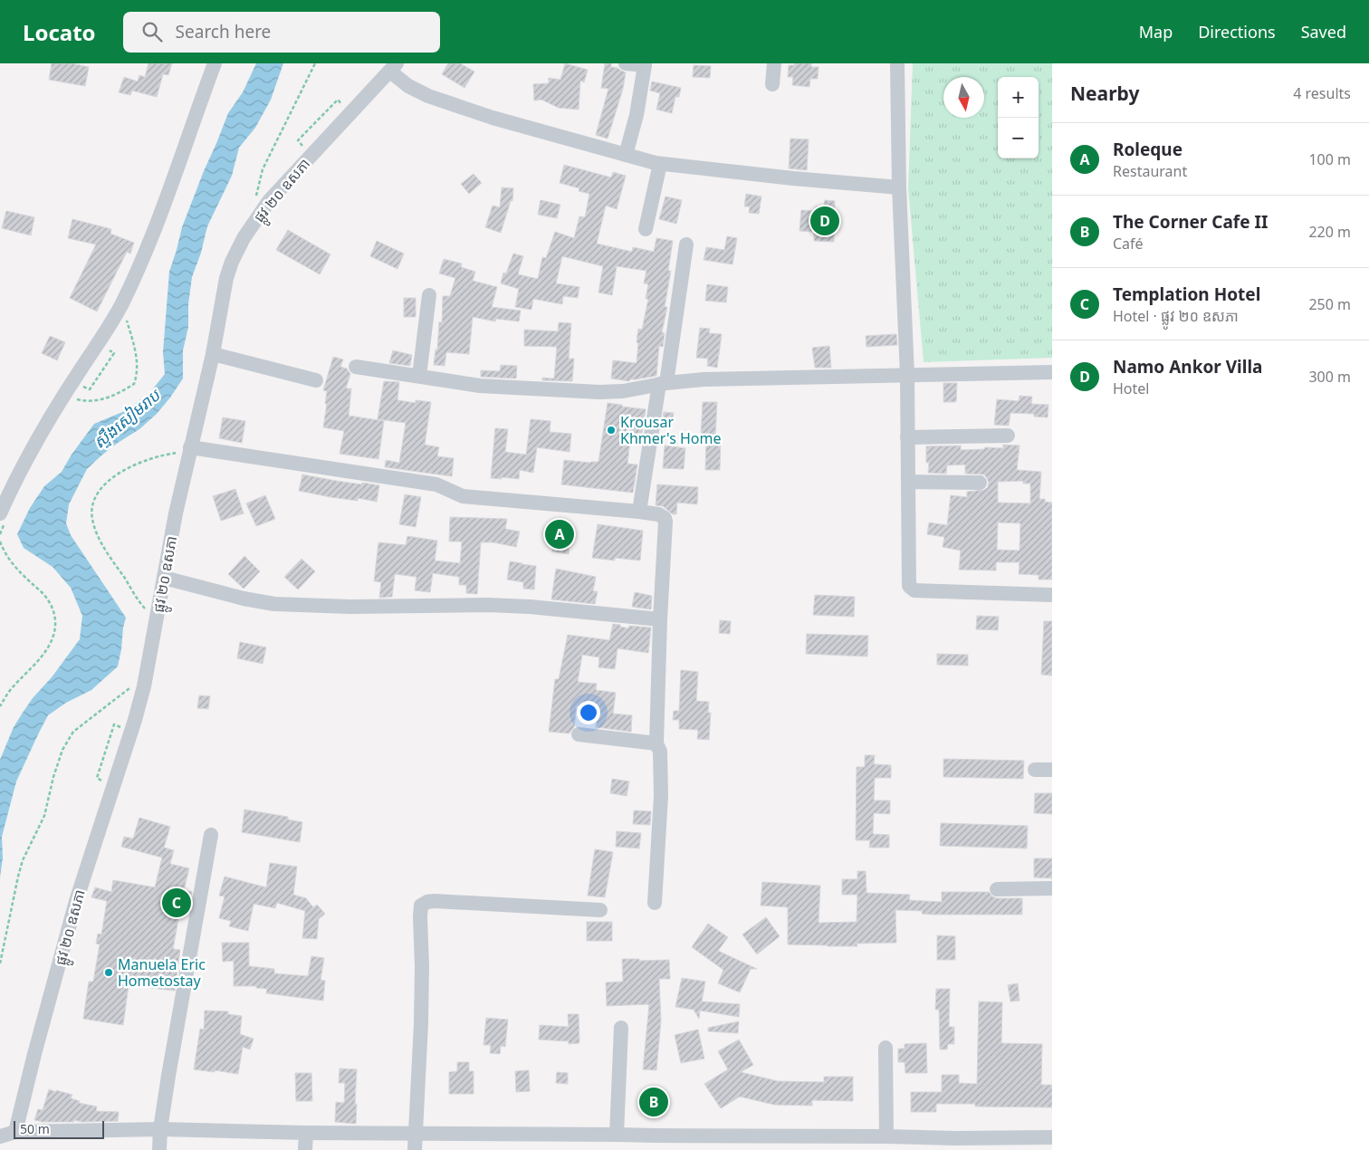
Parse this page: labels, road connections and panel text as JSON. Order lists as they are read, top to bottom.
{
  "streets": {
    "street": ["ផ្លូវ ២០ ឧសភា"]
  },
  "water": ["ស្ទឹងសៀមរាប"],
  "places": ["Krousar Khmer's Home", "Manuela Eric Hometostay"],
  "scale_bar": "50 m",
  "north": "bottom",
  "page": {
    "header": "Locato",
    "search": "Search here",
    "nav": ["Map", "Directions", "Saved"],
    "heading": ["Nearby", "4 results"],
    "map_buttons": ["+", "−"],
    "list": [
      {
        "mark": "A",
        "name": "Roleque",
        "note": "Restaurant",
        "value": "100 m"
      },
      {
        "mark": "B",
        "name": "The Corner Cafe II",
        "note": "Café",
        "value": "220 m"
      },
      {
        "mark": "C",
        "name": "Templation Hotel",
        "note": "Hotel · ផ្លូវ ២០ ឧសភា",
        "value": "250 m"
      },
      {
        "mark": "D",
        "name": "Namo Ankor Villa",
        "note": "Hotel",
        "value": "300 m"
      }
    ],
    "pins": [
      "D",
      "A",
      "C",
      "B"
    ],
    "scale": "50 m"
  }
}
